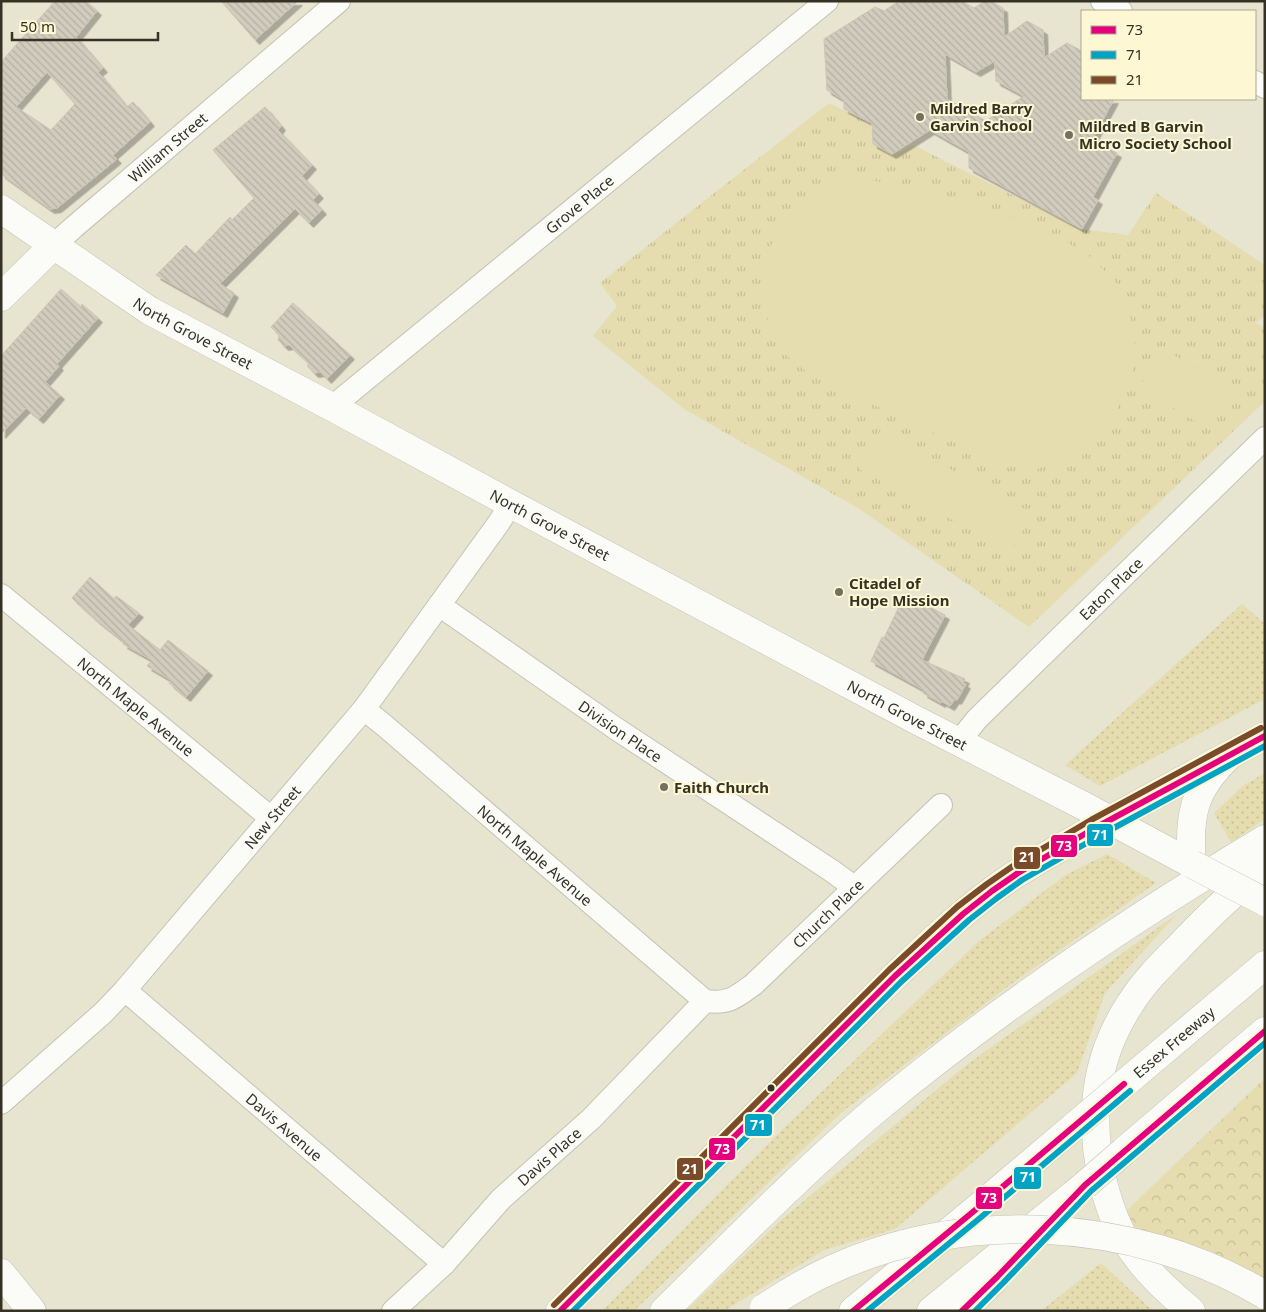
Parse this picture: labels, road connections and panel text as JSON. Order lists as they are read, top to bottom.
{
  "streets": {
    "main road": ["William Street", "North Grove Street", "Essex Freeway"],
    "street": [
      "Grove Place",
      "Eaton Place",
      "North Maple Avenue",
      "Division Place",
      "New Street",
      "Church Place",
      "Davis Avenue",
      "Davis Place"
    ]
  },
  "crossings": [
    ["William Street", "North Grove Street"],
    ["Grove Place", "North Grove Street"],
    ["North Grove Street", "Eaton Place"],
    ["North Grove Street", "New Street"],
    ["North Maple Avenue", "New Street"],
    ["North Maple Avenue", "Church Place"],
    ["North Maple Avenue", "Davis Place"],
    ["Division Place", "New Street"],
    ["Division Place", "Church Place"],
    ["New Street", "Davis Avenue"],
    ["Church Place", "Davis Place"],
    ["Davis Avenue", "Davis Place"]
  ],
  "places": [
    "Mildred Barry Garvin School",
    "Mildred B Garvin Micro Society School",
    "Citadel of Hope Mission",
    "Faith Church"
  ],
  "lines": ["transit line 21", "transit line 73", "transit line 71"],
  "legend": ["73", "71", "21"],
  "scale_bar": "50 m"
}
